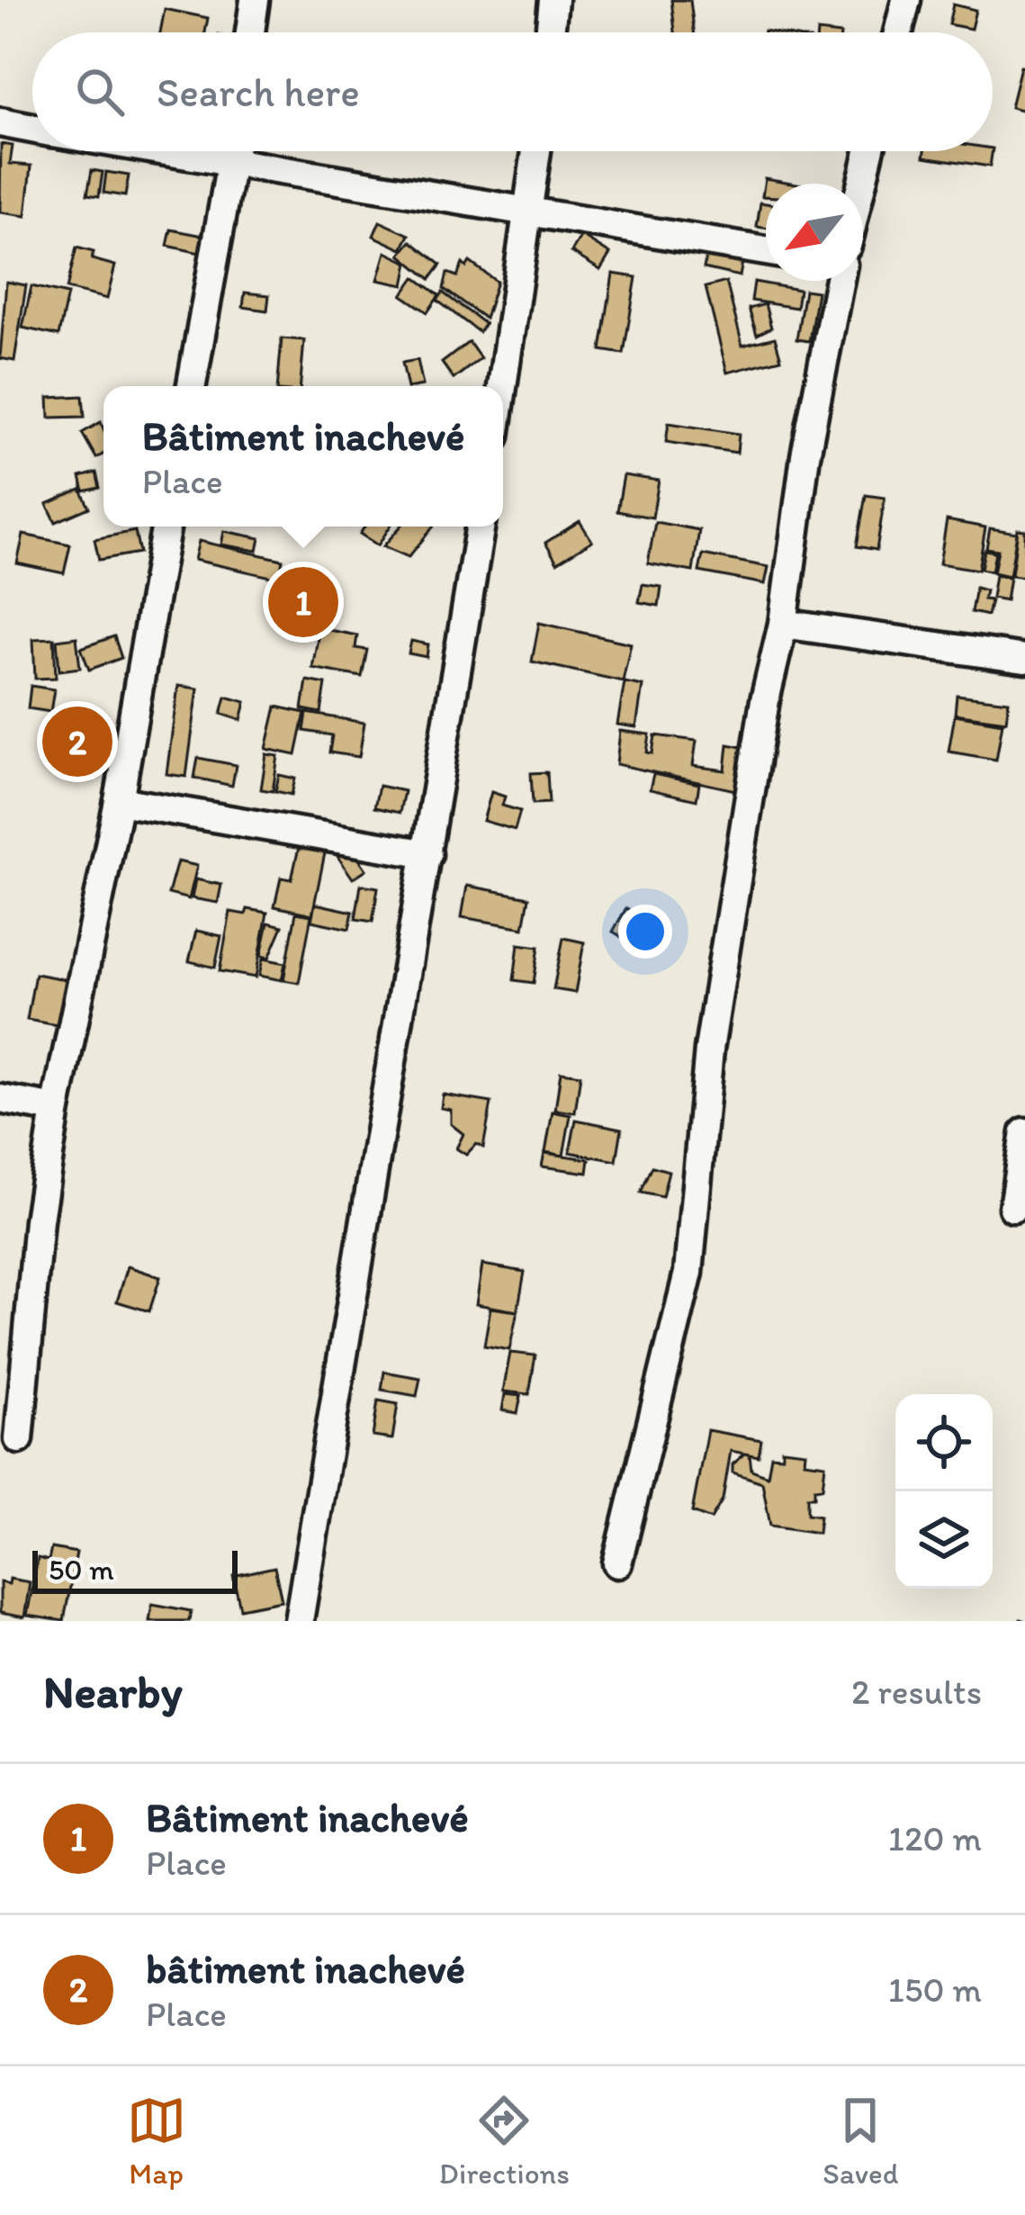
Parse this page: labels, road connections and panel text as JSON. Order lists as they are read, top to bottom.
{
  "scale_bar": "50 m",
  "north": "bottom left",
  "page": {
    "search": "Search here",
    "popup": ["Bâtiment inachevé", "Place"],
    "pins": ["1", "2"],
    "scale": "50 m",
    "heading": ["Nearby", "2 results"],
    "list": [
      {
        "mark": "1",
        "name": "Bâtiment inachevé",
        "note": "Place",
        "value": "120 m"
      },
      {
        "mark": "2",
        "name": "bâtiment inachevé",
        "note": "Place",
        "value": "150 m"
      }
    ],
    "nav": ["Map", "Directions", "Saved"]
  }
}
